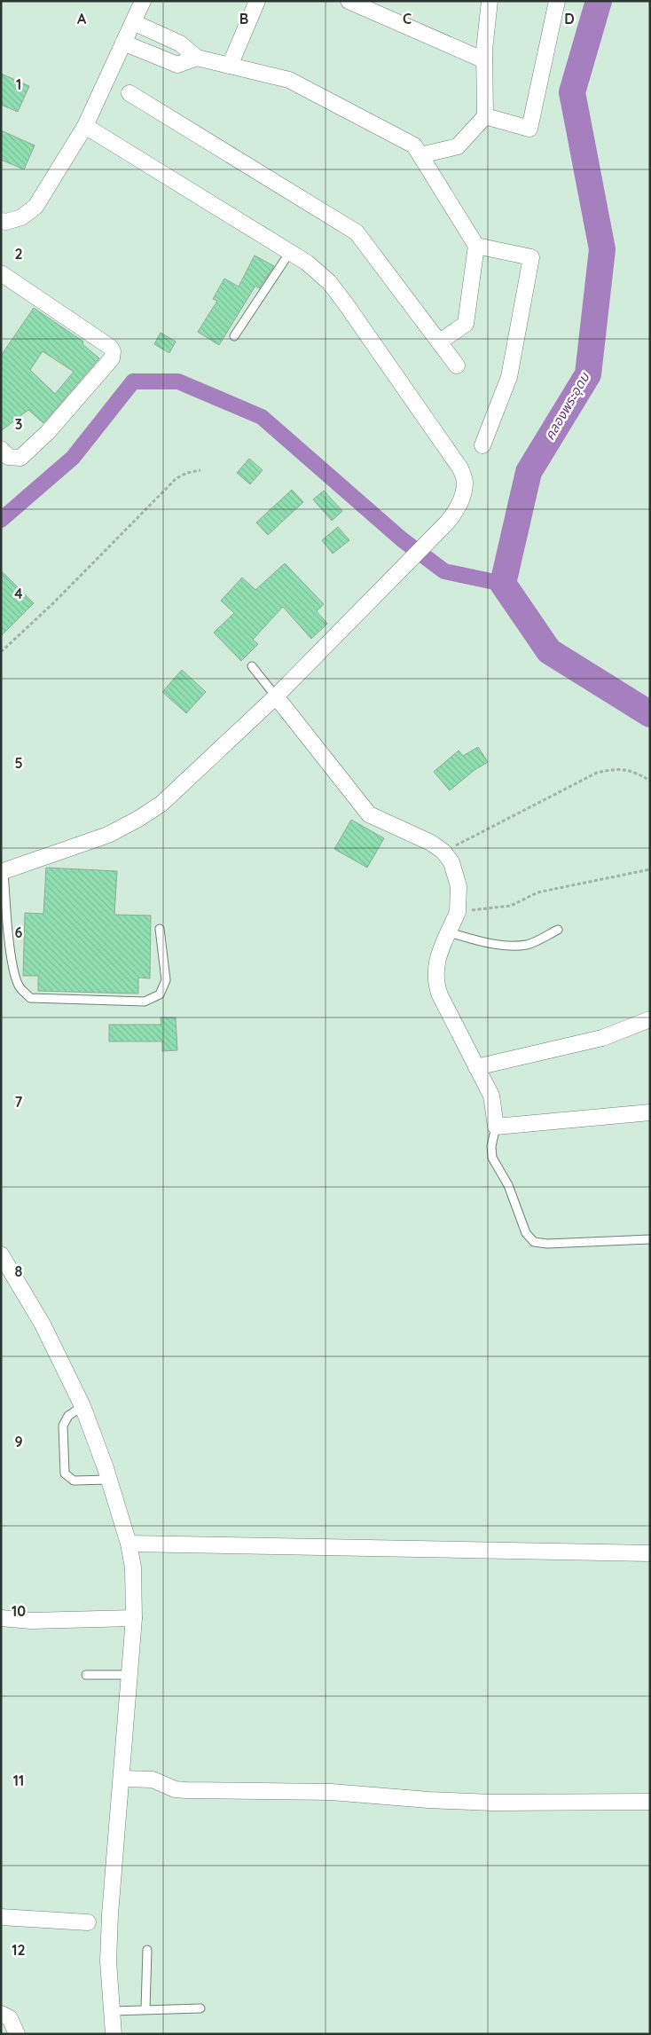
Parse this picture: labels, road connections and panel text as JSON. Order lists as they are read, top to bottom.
{
  "water": ["คลองพระอุดม"],
  "grid": {
    "columns": [
      "A",
      "B",
      "C",
      "D"
    ],
    "rows": [
      "1",
      "2",
      "3",
      "4",
      "5",
      "6",
      "7",
      "8",
      "9",
      "10",
      "11",
      "12"
    ]
  }
}
